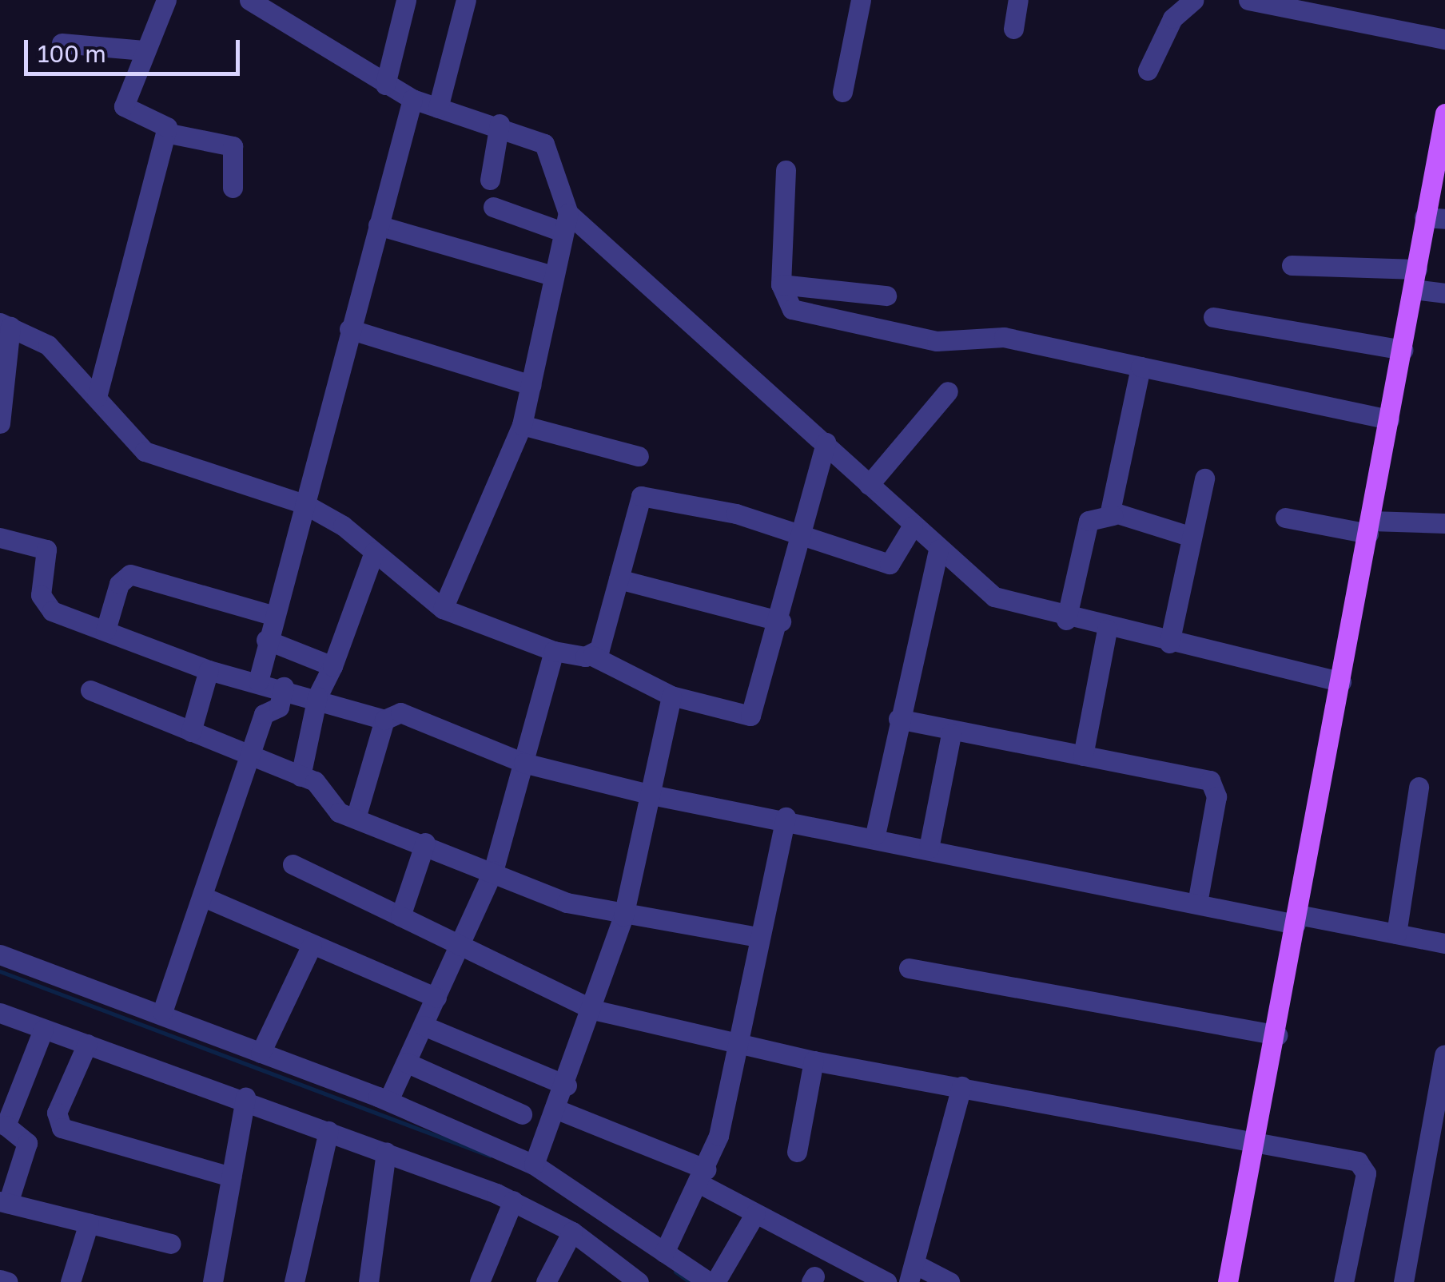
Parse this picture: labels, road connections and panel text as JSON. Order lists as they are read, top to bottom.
{
  "scale_bar": "100 m"
}
